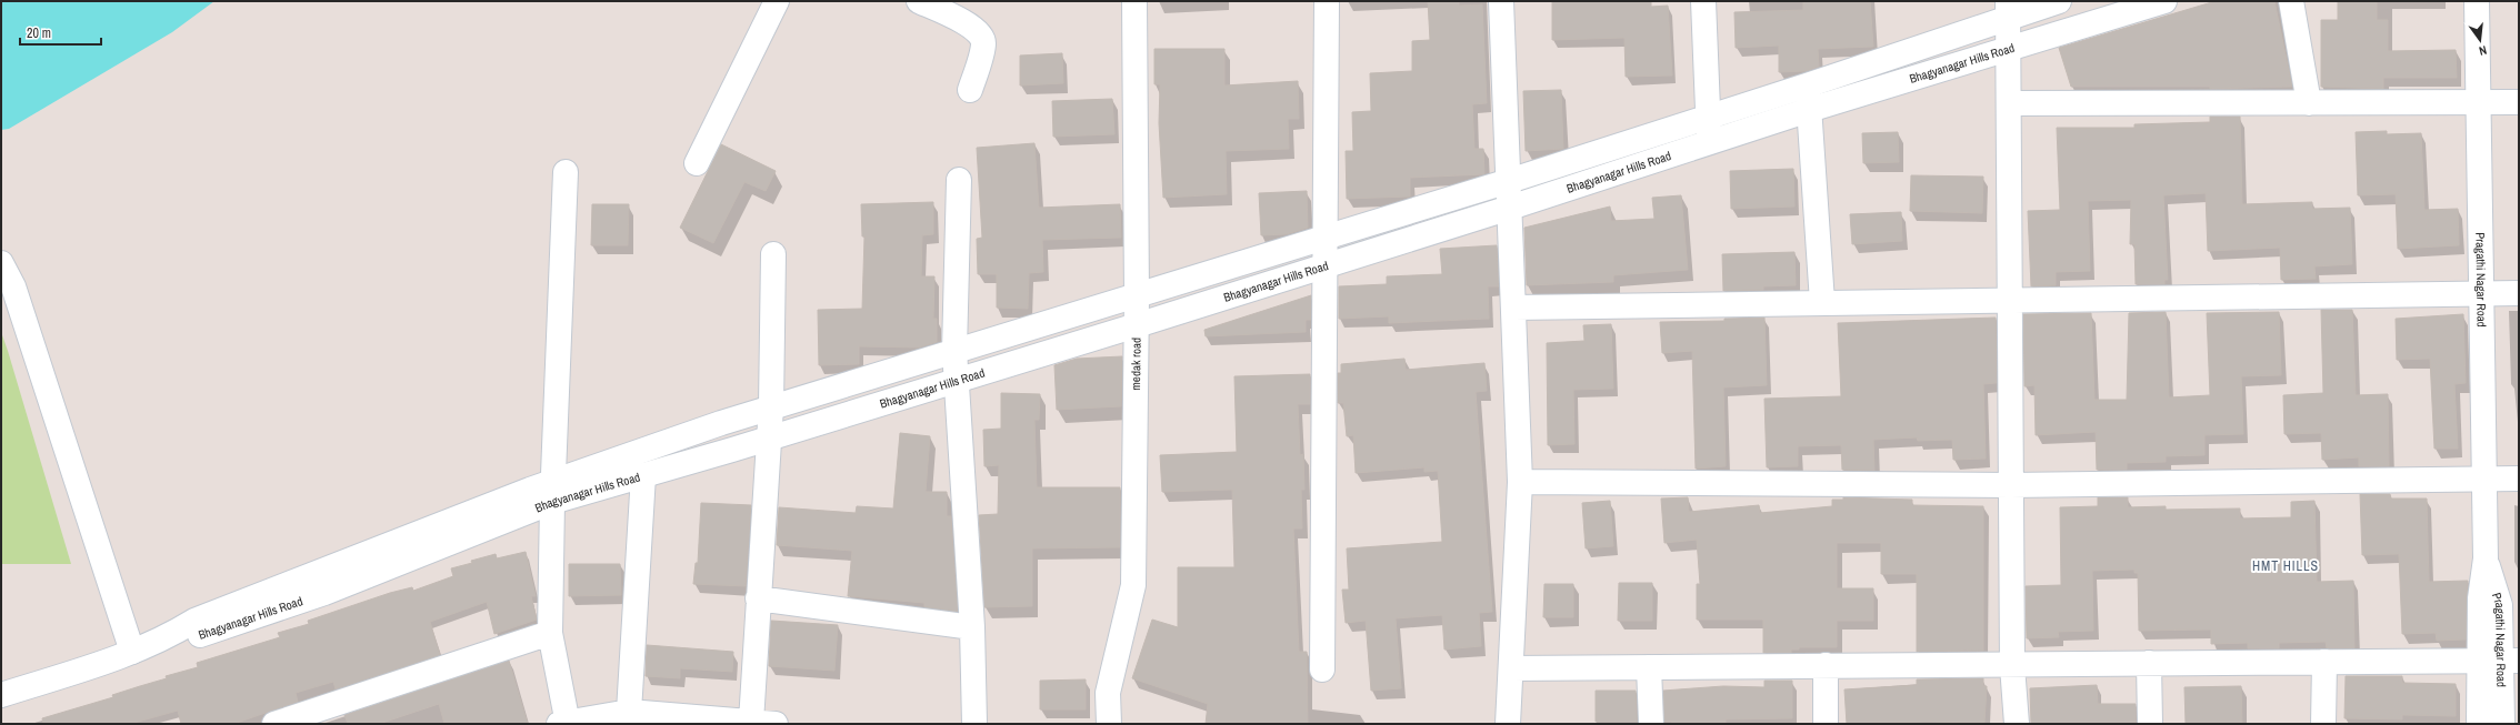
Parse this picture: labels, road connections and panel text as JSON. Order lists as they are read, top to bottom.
{
  "streets": {
    "street": ["Bhagyanagar Hills Road", "Pragathi Nagar Road", "medak road"]
  },
  "crossings": [
    ["Bhagyanagar Hills Road", "medak road"]
  ],
  "districts": ["HMT HILLS"],
  "scale_bar": "20 m",
  "north": "bottom"
}
